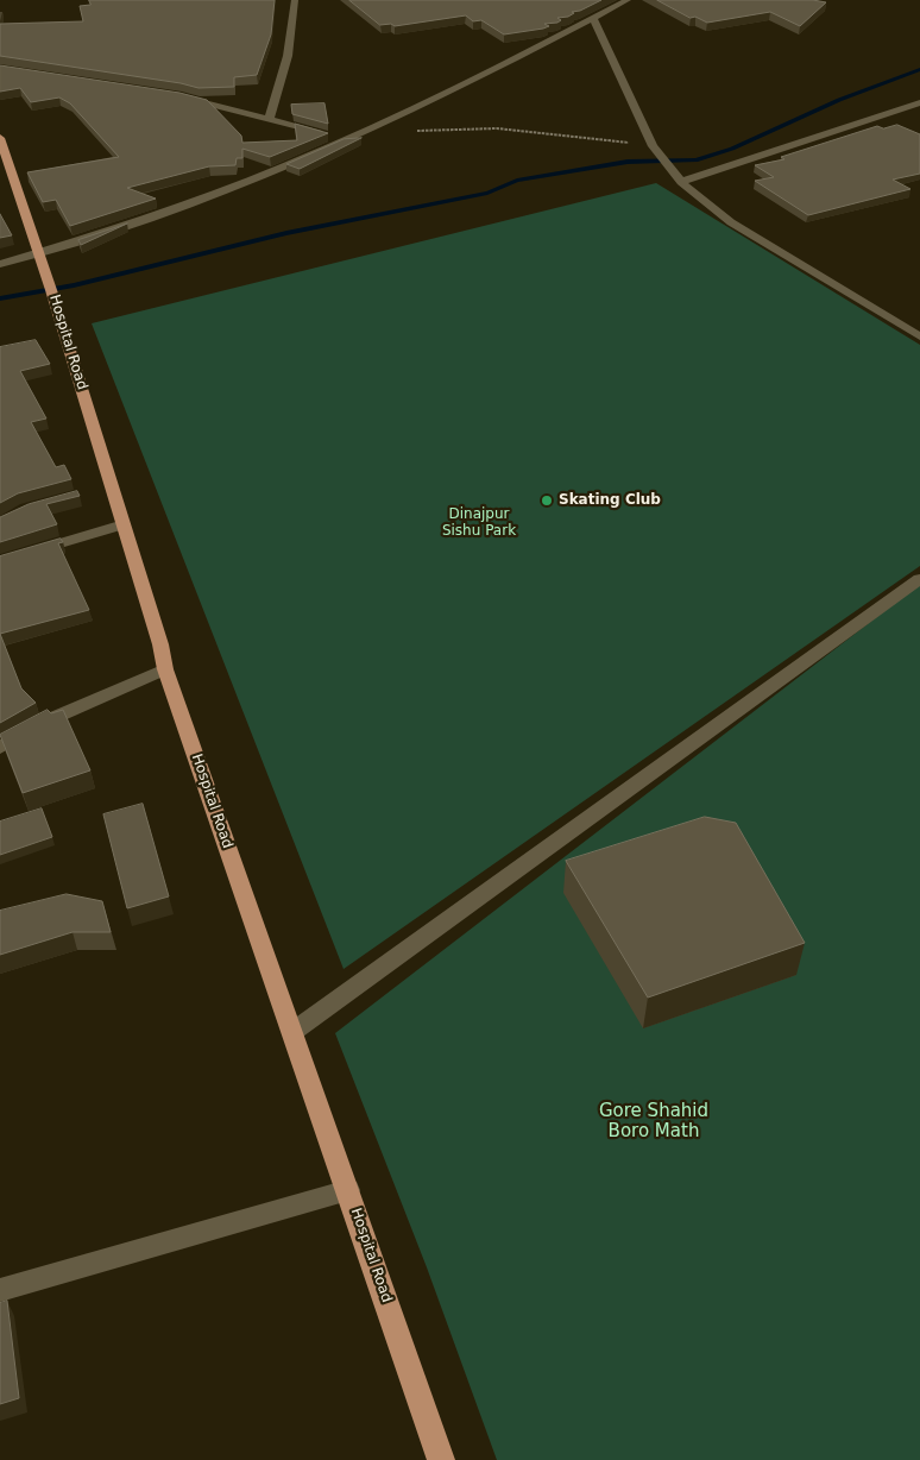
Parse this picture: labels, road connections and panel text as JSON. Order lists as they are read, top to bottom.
{
  "streets": {
    "main road": ["Hospital Road"]
  },
  "parks": ["Dinajpur Sishu Park", "Gore Shahid Boro Math"],
  "places": ["Skating Club"]
}
